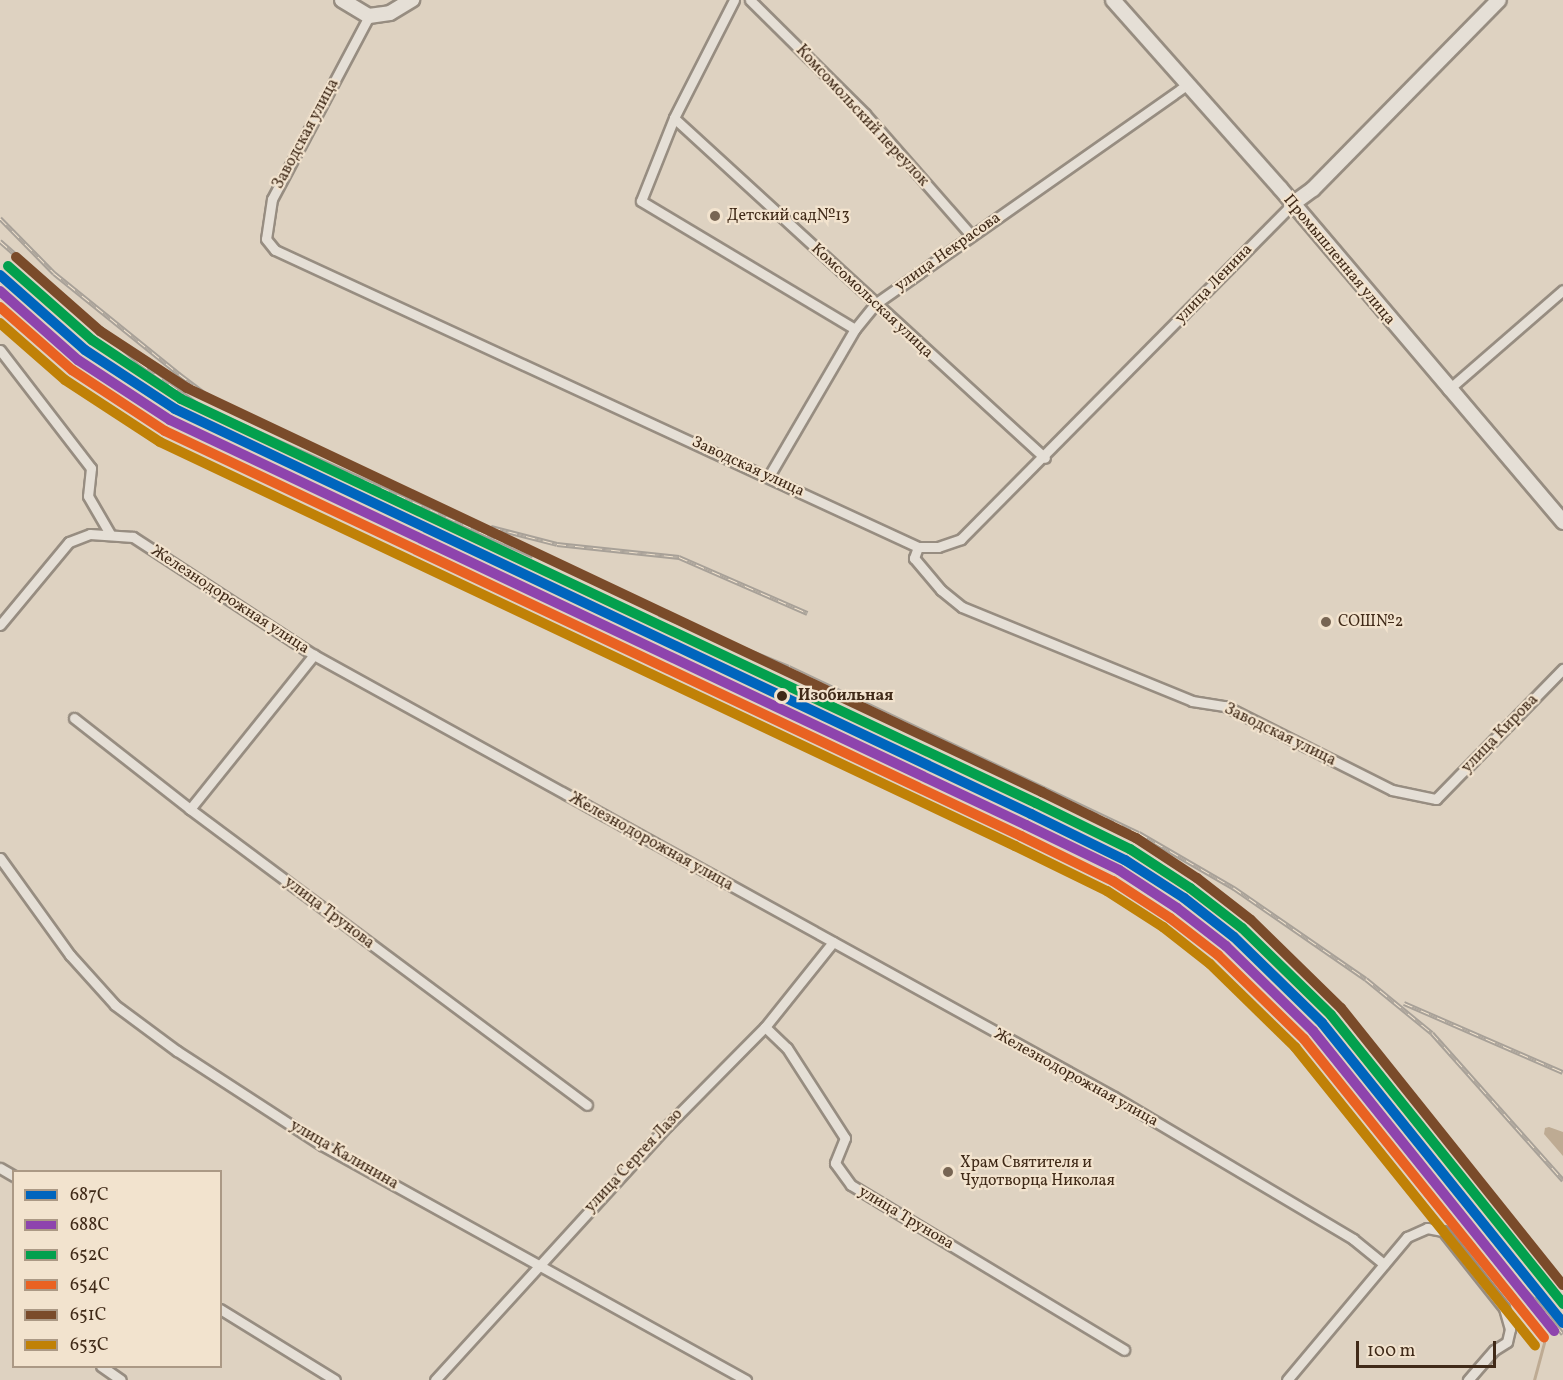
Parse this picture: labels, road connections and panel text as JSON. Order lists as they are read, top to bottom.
{
  "streets": {
    "main road": ["Промышленная улица", "улица Ленина"],
    "street": [
      "Комсомольский переулок",
      "Заводская улица",
      "улица Некрасова",
      "Комсомольская улица",
      "Железнодорожная улица",
      "улица Кирова",
      "улица Трунова",
      "улица Калинина",
      "улица Сергея Лазо"
    ]
  },
  "crossings": [
    ["Комсомольский переулок", "улица Некрасова"],
    ["Заводская улица", "улица Некрасова"],
    ["Заводская улица", "улица Ленина"],
    ["Заводская улица", "улица Кирова"],
    ["улица Некрасова", "Промышленная улица"],
    ["улица Некрасова", "Комсомольская улица"],
    ["Промышленная улица", "улица Ленина"],
    ["улица Ленина", "Комсомольская улица"],
    ["Железнодорожная улица", "улица Сергея Лазо"],
    ["улица Трунова", "улица Сергея Лазо"],
    ["улица Калинина", "улица Сергея Лазо"]
  ],
  "places": [
    "Детский сад№13",
    "СОШ№2",
    "Изобильная",
    "Храм Святителя и Чудотворца Николая"
  ],
  "lines": [
    "transit line 651С",
    "transit line 652С",
    "transit line 687С",
    "transit line 688С",
    "transit line 654С",
    "transit line 653С"
  ],
  "legend": [
    "687С",
    "688С",
    "652С",
    "654С",
    "651С",
    "653С"
  ],
  "scale_bar": "100 m"
}
